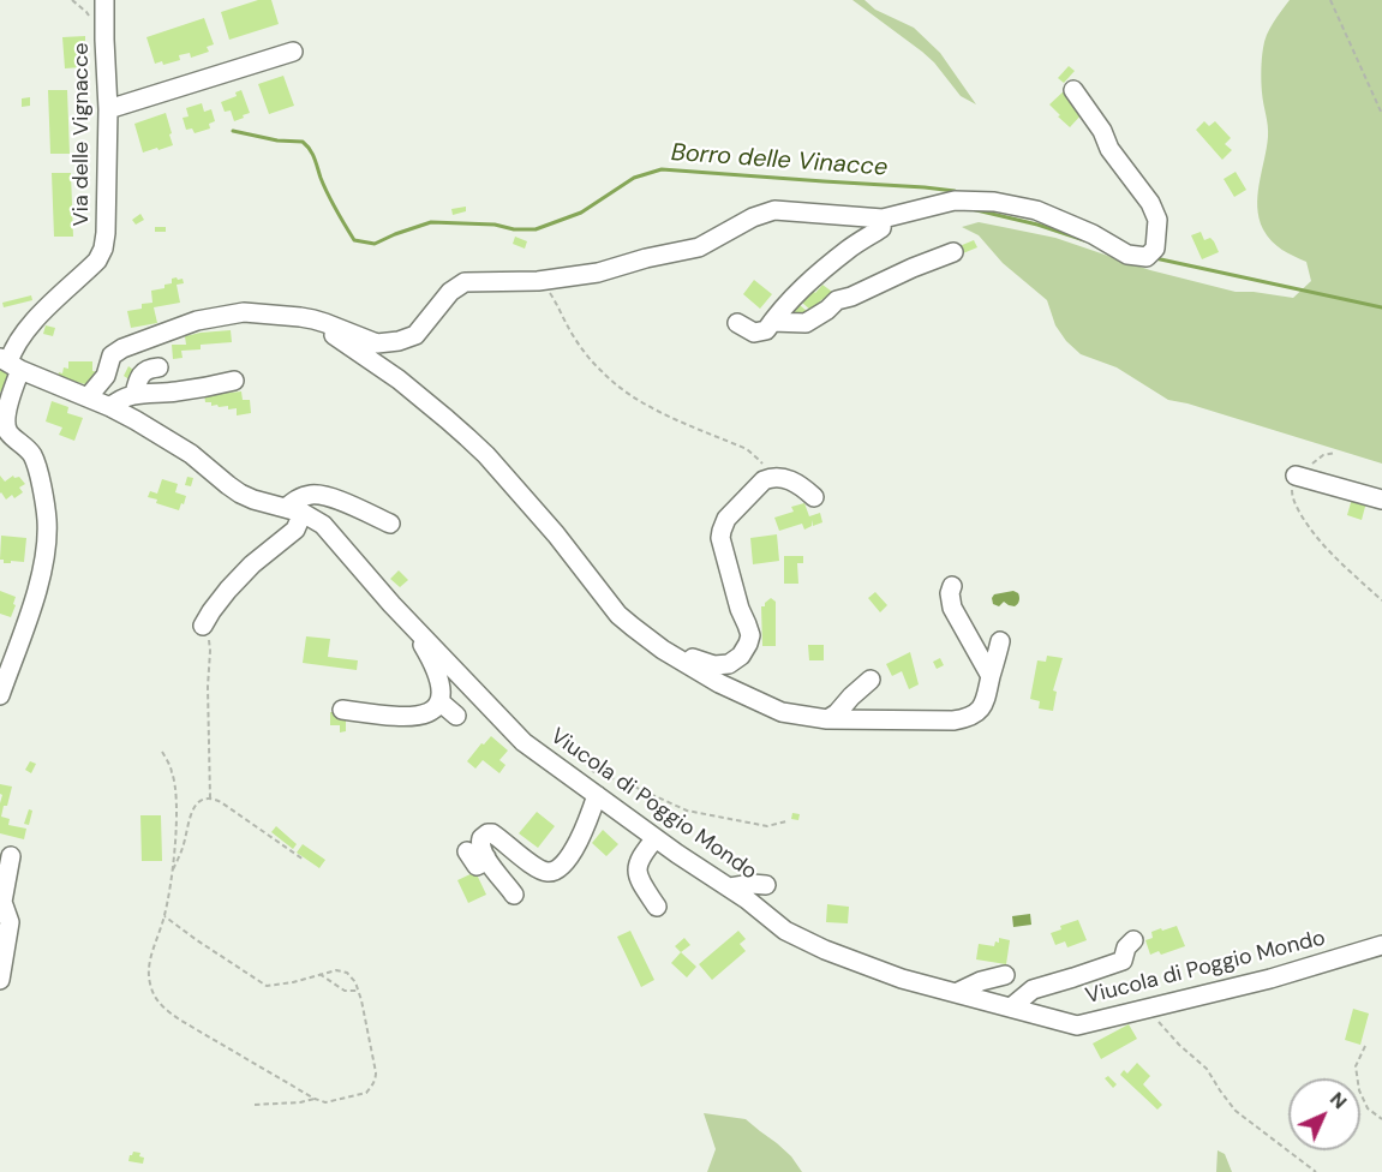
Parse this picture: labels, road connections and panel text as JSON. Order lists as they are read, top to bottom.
{
  "streets": {
    "street": ["Via delle Vignacce", "Viucola di Poggio Mondo"]
  },
  "crossings": [
    ["Via delle Vignacce", "Viucola di Poggio Mondo"]
  ],
  "water": ["Borro delle Vinacce"],
  "north": "top right"
}
